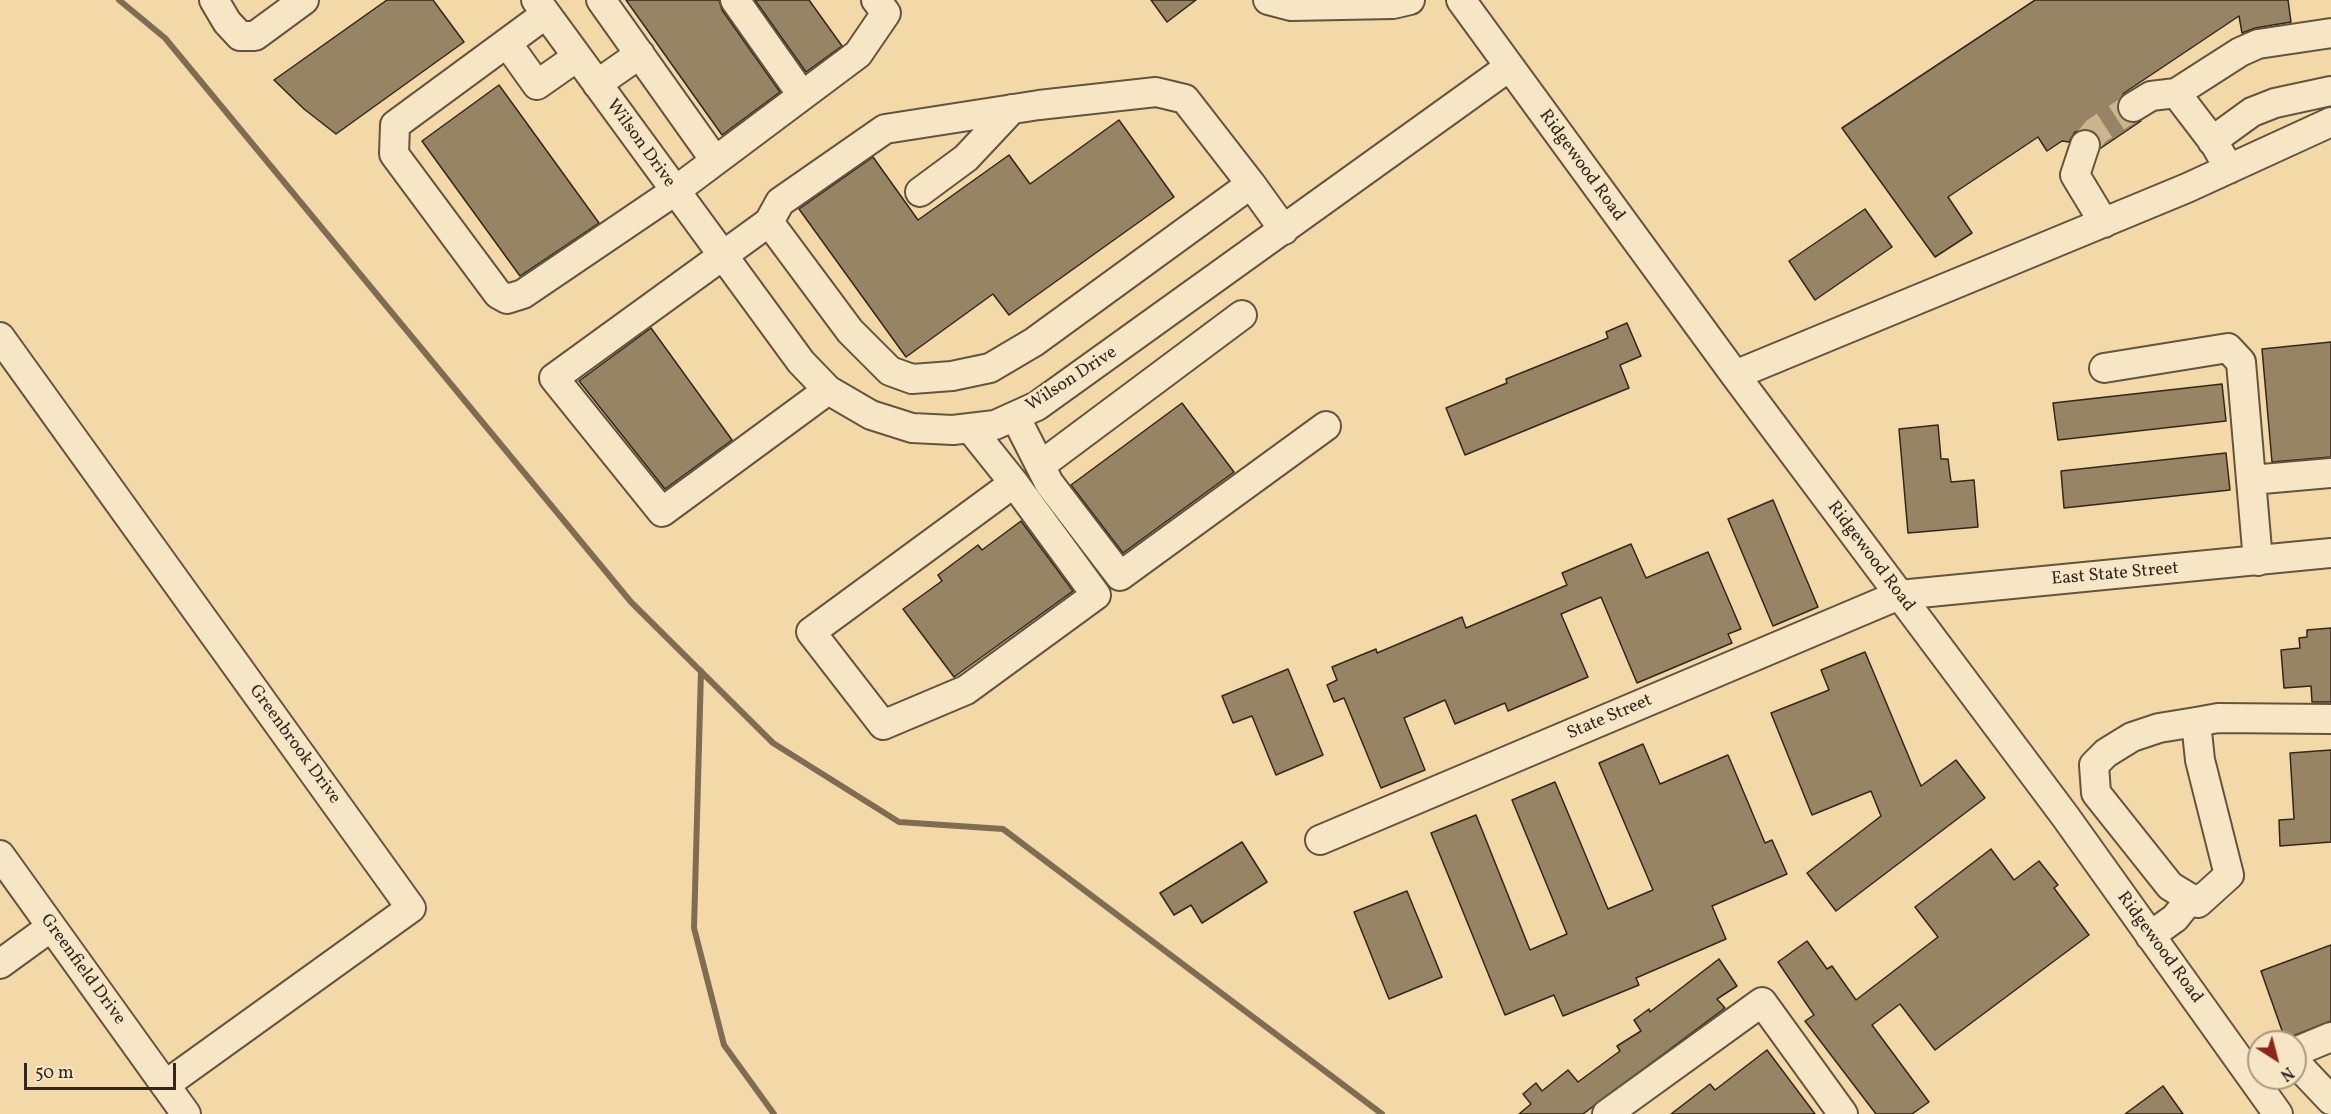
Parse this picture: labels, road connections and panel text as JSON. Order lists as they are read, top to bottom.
{
  "streets": {
    "street": [
      "Wilson Drive",
      "Ridgewood Road",
      "East State Street",
      "State Street",
      "Greenbrook Drive",
      "Greenfield Drive"
    ]
  },
  "crossings": [
    ["Wilson Drive", "Ridgewood Road"],
    ["Ridgewood Road", "East State Street"],
    ["Ridgewood Road", "State Street"],
    ["East State Street", "State Street"],
    ["Greenbrook Drive", "Greenfield Drive"]
  ],
  "scale_bar": "50 m",
  "north": "bottom right"
}
